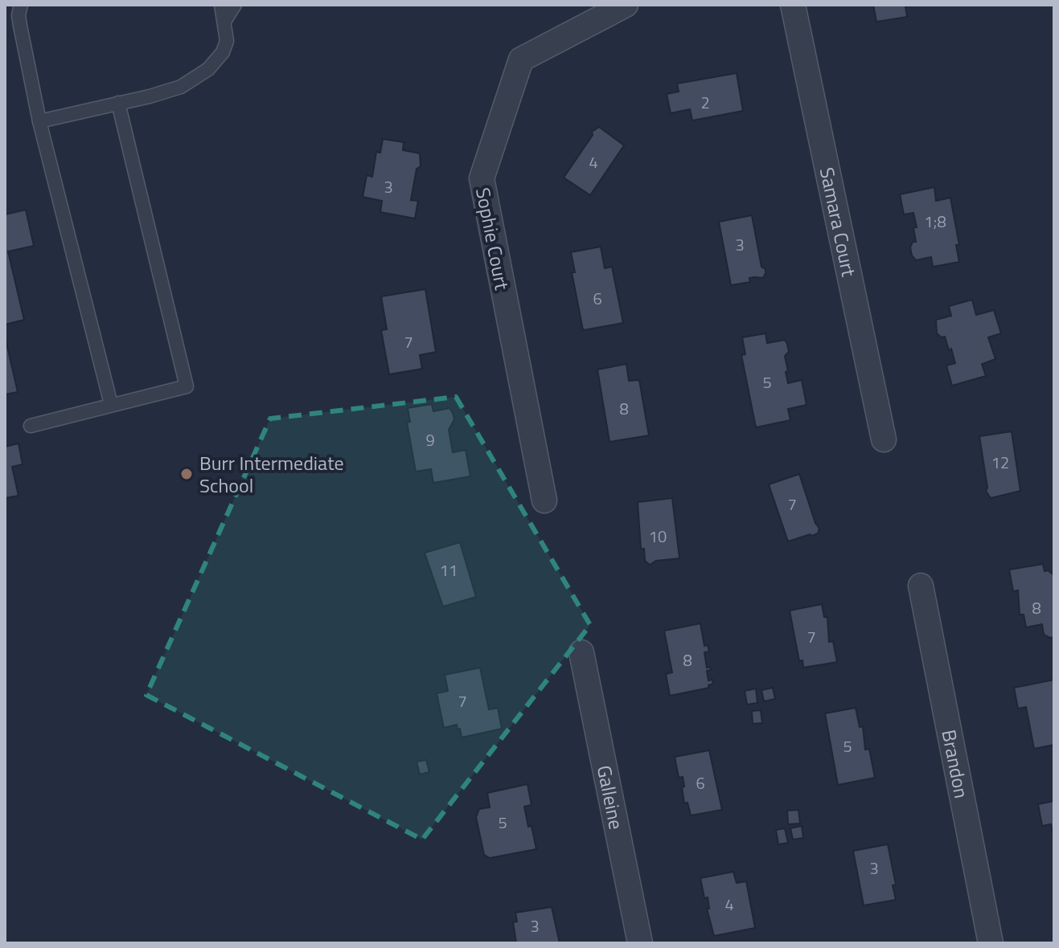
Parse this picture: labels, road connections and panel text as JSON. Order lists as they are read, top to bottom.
{
  "streets": {
    "street": [
      "Samara Court",
      "Sophie Court",
      "Brandon",
      "Galleine"
    ]
  },
  "places": ["Burr Intermediate School"],
  "house_numbers": [
    "2",
    "4",
    "3",
    "1;8",
    "3",
    "6",
    "7",
    "5",
    "8",
    "9",
    "12",
    "7",
    "10",
    "11",
    "8",
    "7",
    "8",
    "7",
    "5",
    "6",
    "5",
    "3",
    "4",
    "3"
  ]
}
